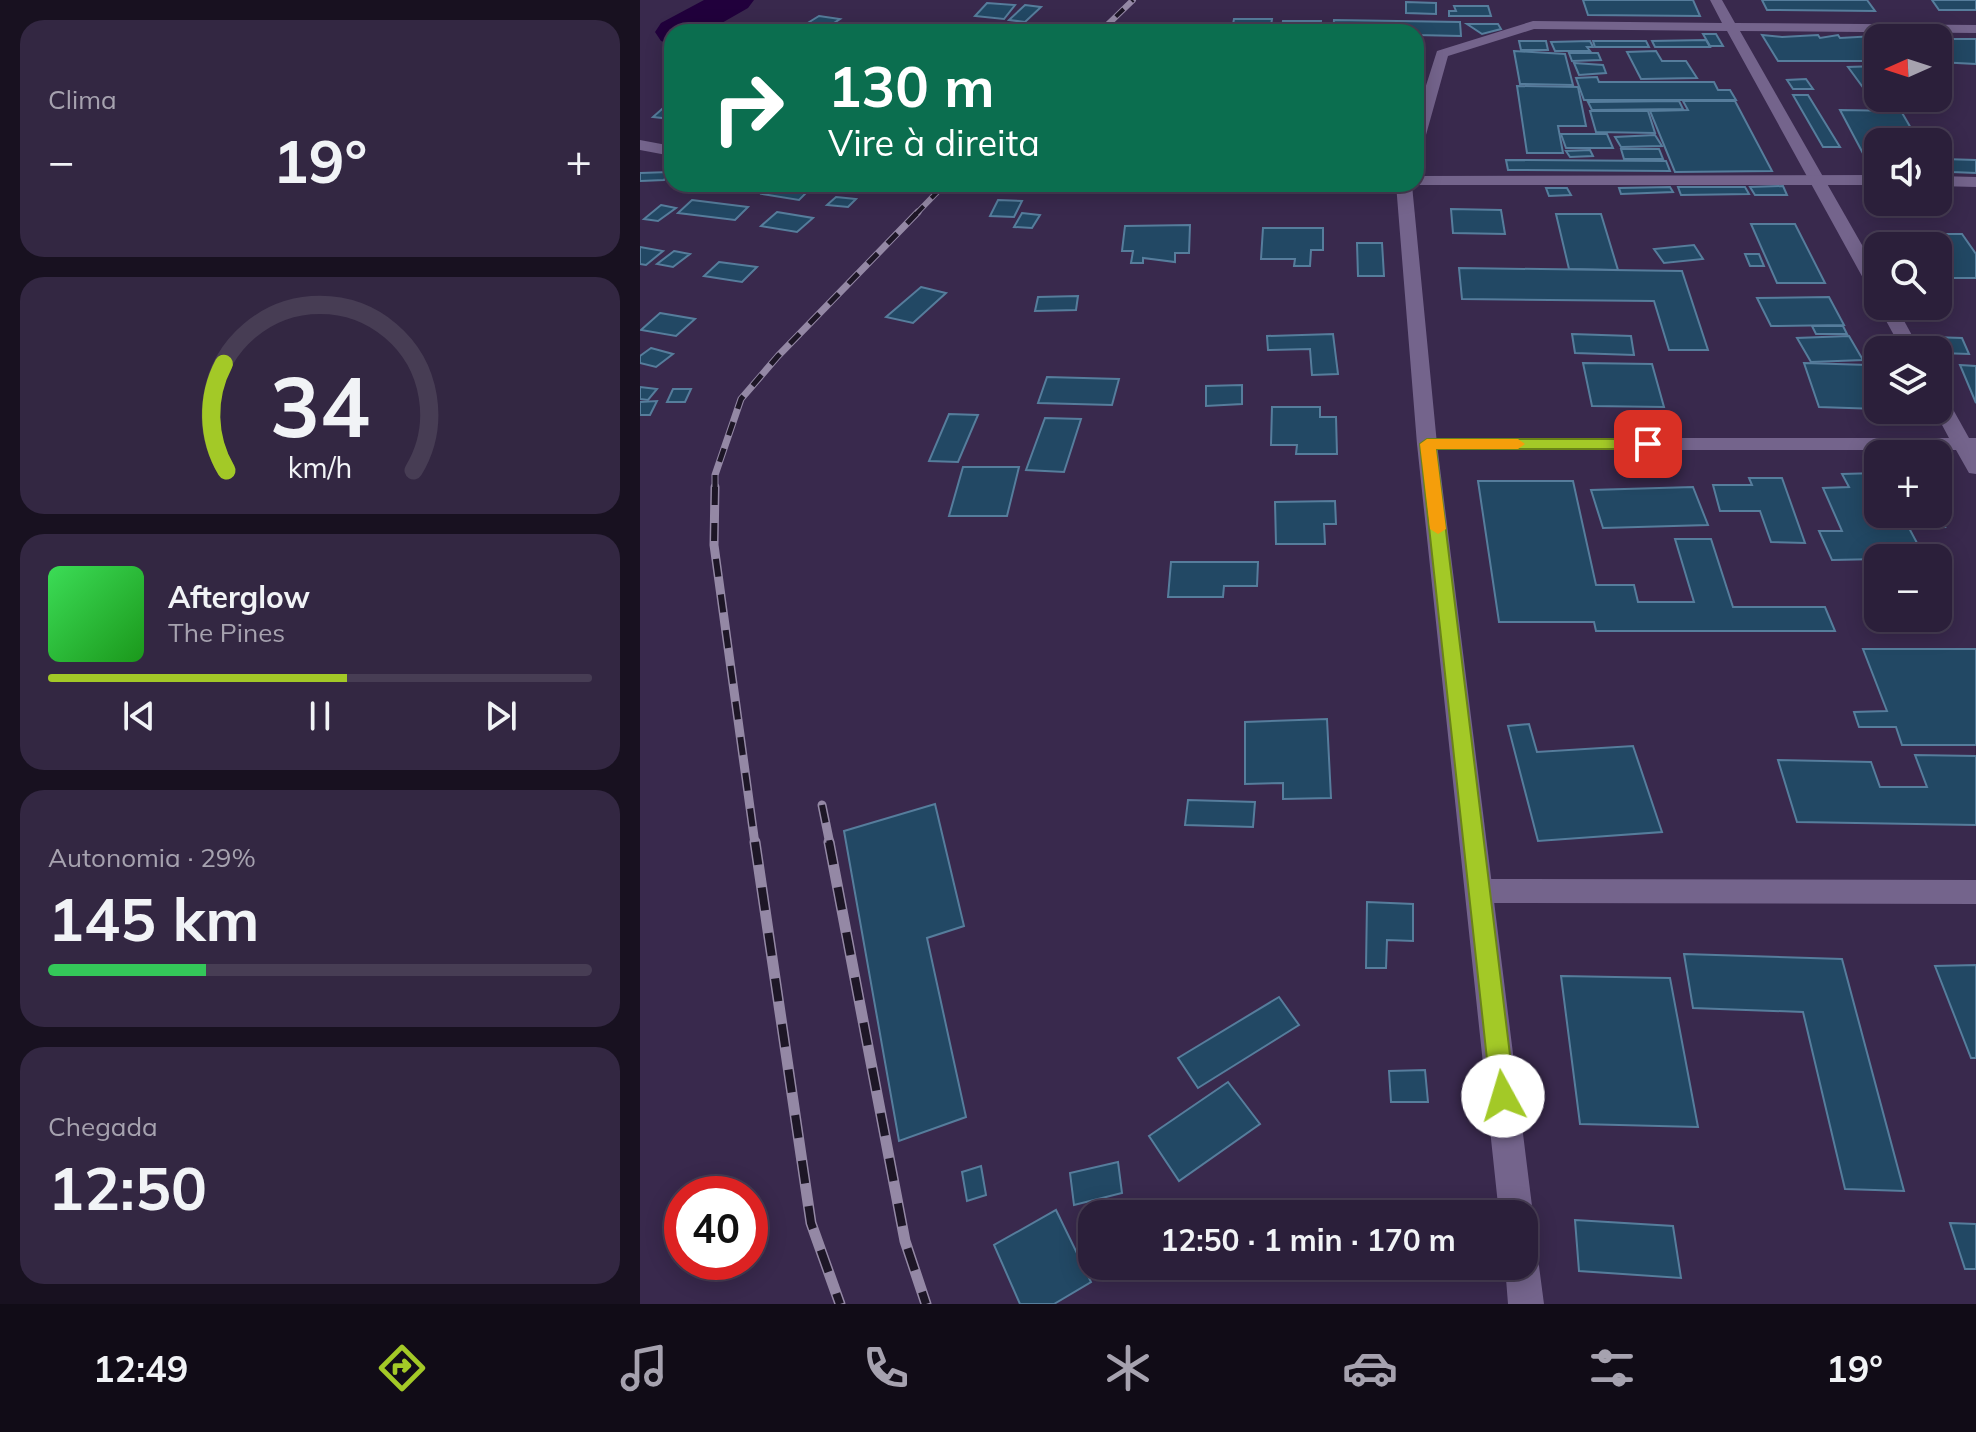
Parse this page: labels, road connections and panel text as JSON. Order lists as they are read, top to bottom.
{
  "north": "left",
  "page": {
    "tile": [
      "Clima",
      ["Autonomia · 29%", "145 km"],
      ["Chegada", "12:50"]
    ],
    "map_buttons": ["+", "−"],
    "turn": ["130 m", "Vire à direita"],
    "heat": ["−", "19°", "+"],
    "song": ["Afterglow", "The Pines"],
    "limit": "40",
    "trip": "12:50 · 1 min · 170 m",
    "tabs": ["12:49", "19°"],
    "gauge": ["34", "km/h"]
  }
}
